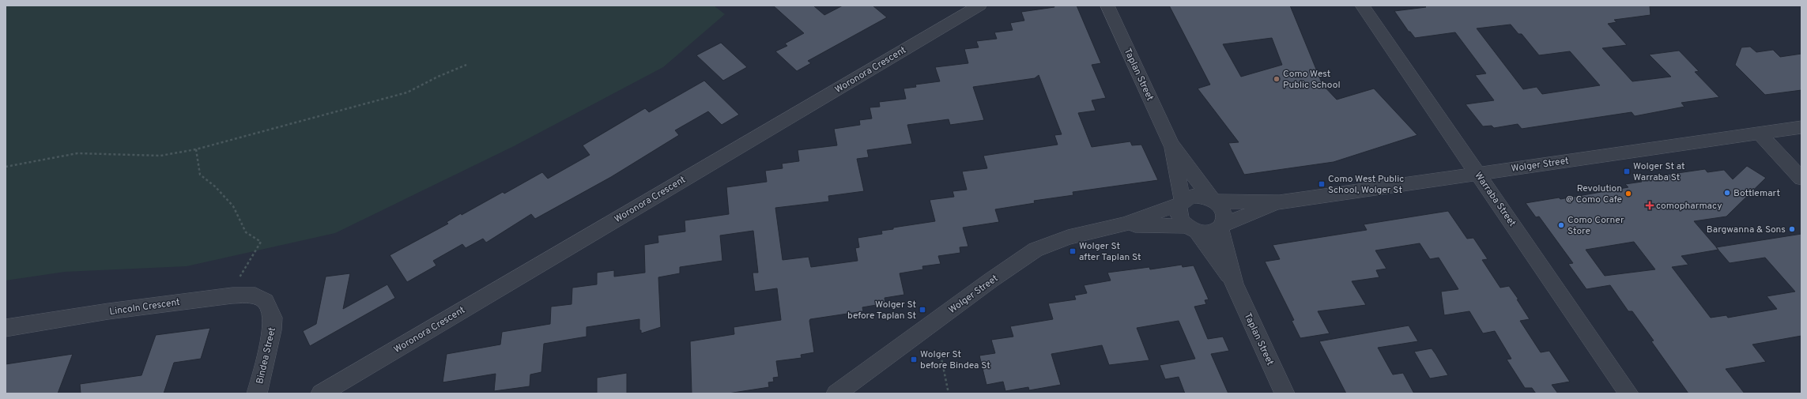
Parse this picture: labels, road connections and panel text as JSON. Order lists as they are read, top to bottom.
{
  "streets": {
    "street": [
      "Woronora Crescent",
      "Taplan Street",
      "Wolger Street",
      "Warraba Street",
      "Lincoln Crescent",
      "Bindea Street"
    ]
  },
  "crossings": [
    ["Taplan Street", "Wolger Street"],
    ["Wolger Street", "Warraba Street"],
    ["Lincoln Crescent", "Bindea Street"]
  ],
  "places": {
    "other": [
      "Como West Public School",
      "Bottlemart",
      "Revolution @ Como Cafe",
      "Como Corner Store",
      "Bargwanna & Sons"
    ],
    "transit": [
      "Wolger St at Warraba St",
      "Como West Public School, Wolger St",
      "Wolger St after Taplan St",
      "Wolger St before Taplan St",
      "Wolger St before Bindea St"
    ],
    "health": ["comopharmacy"]
  }
}
